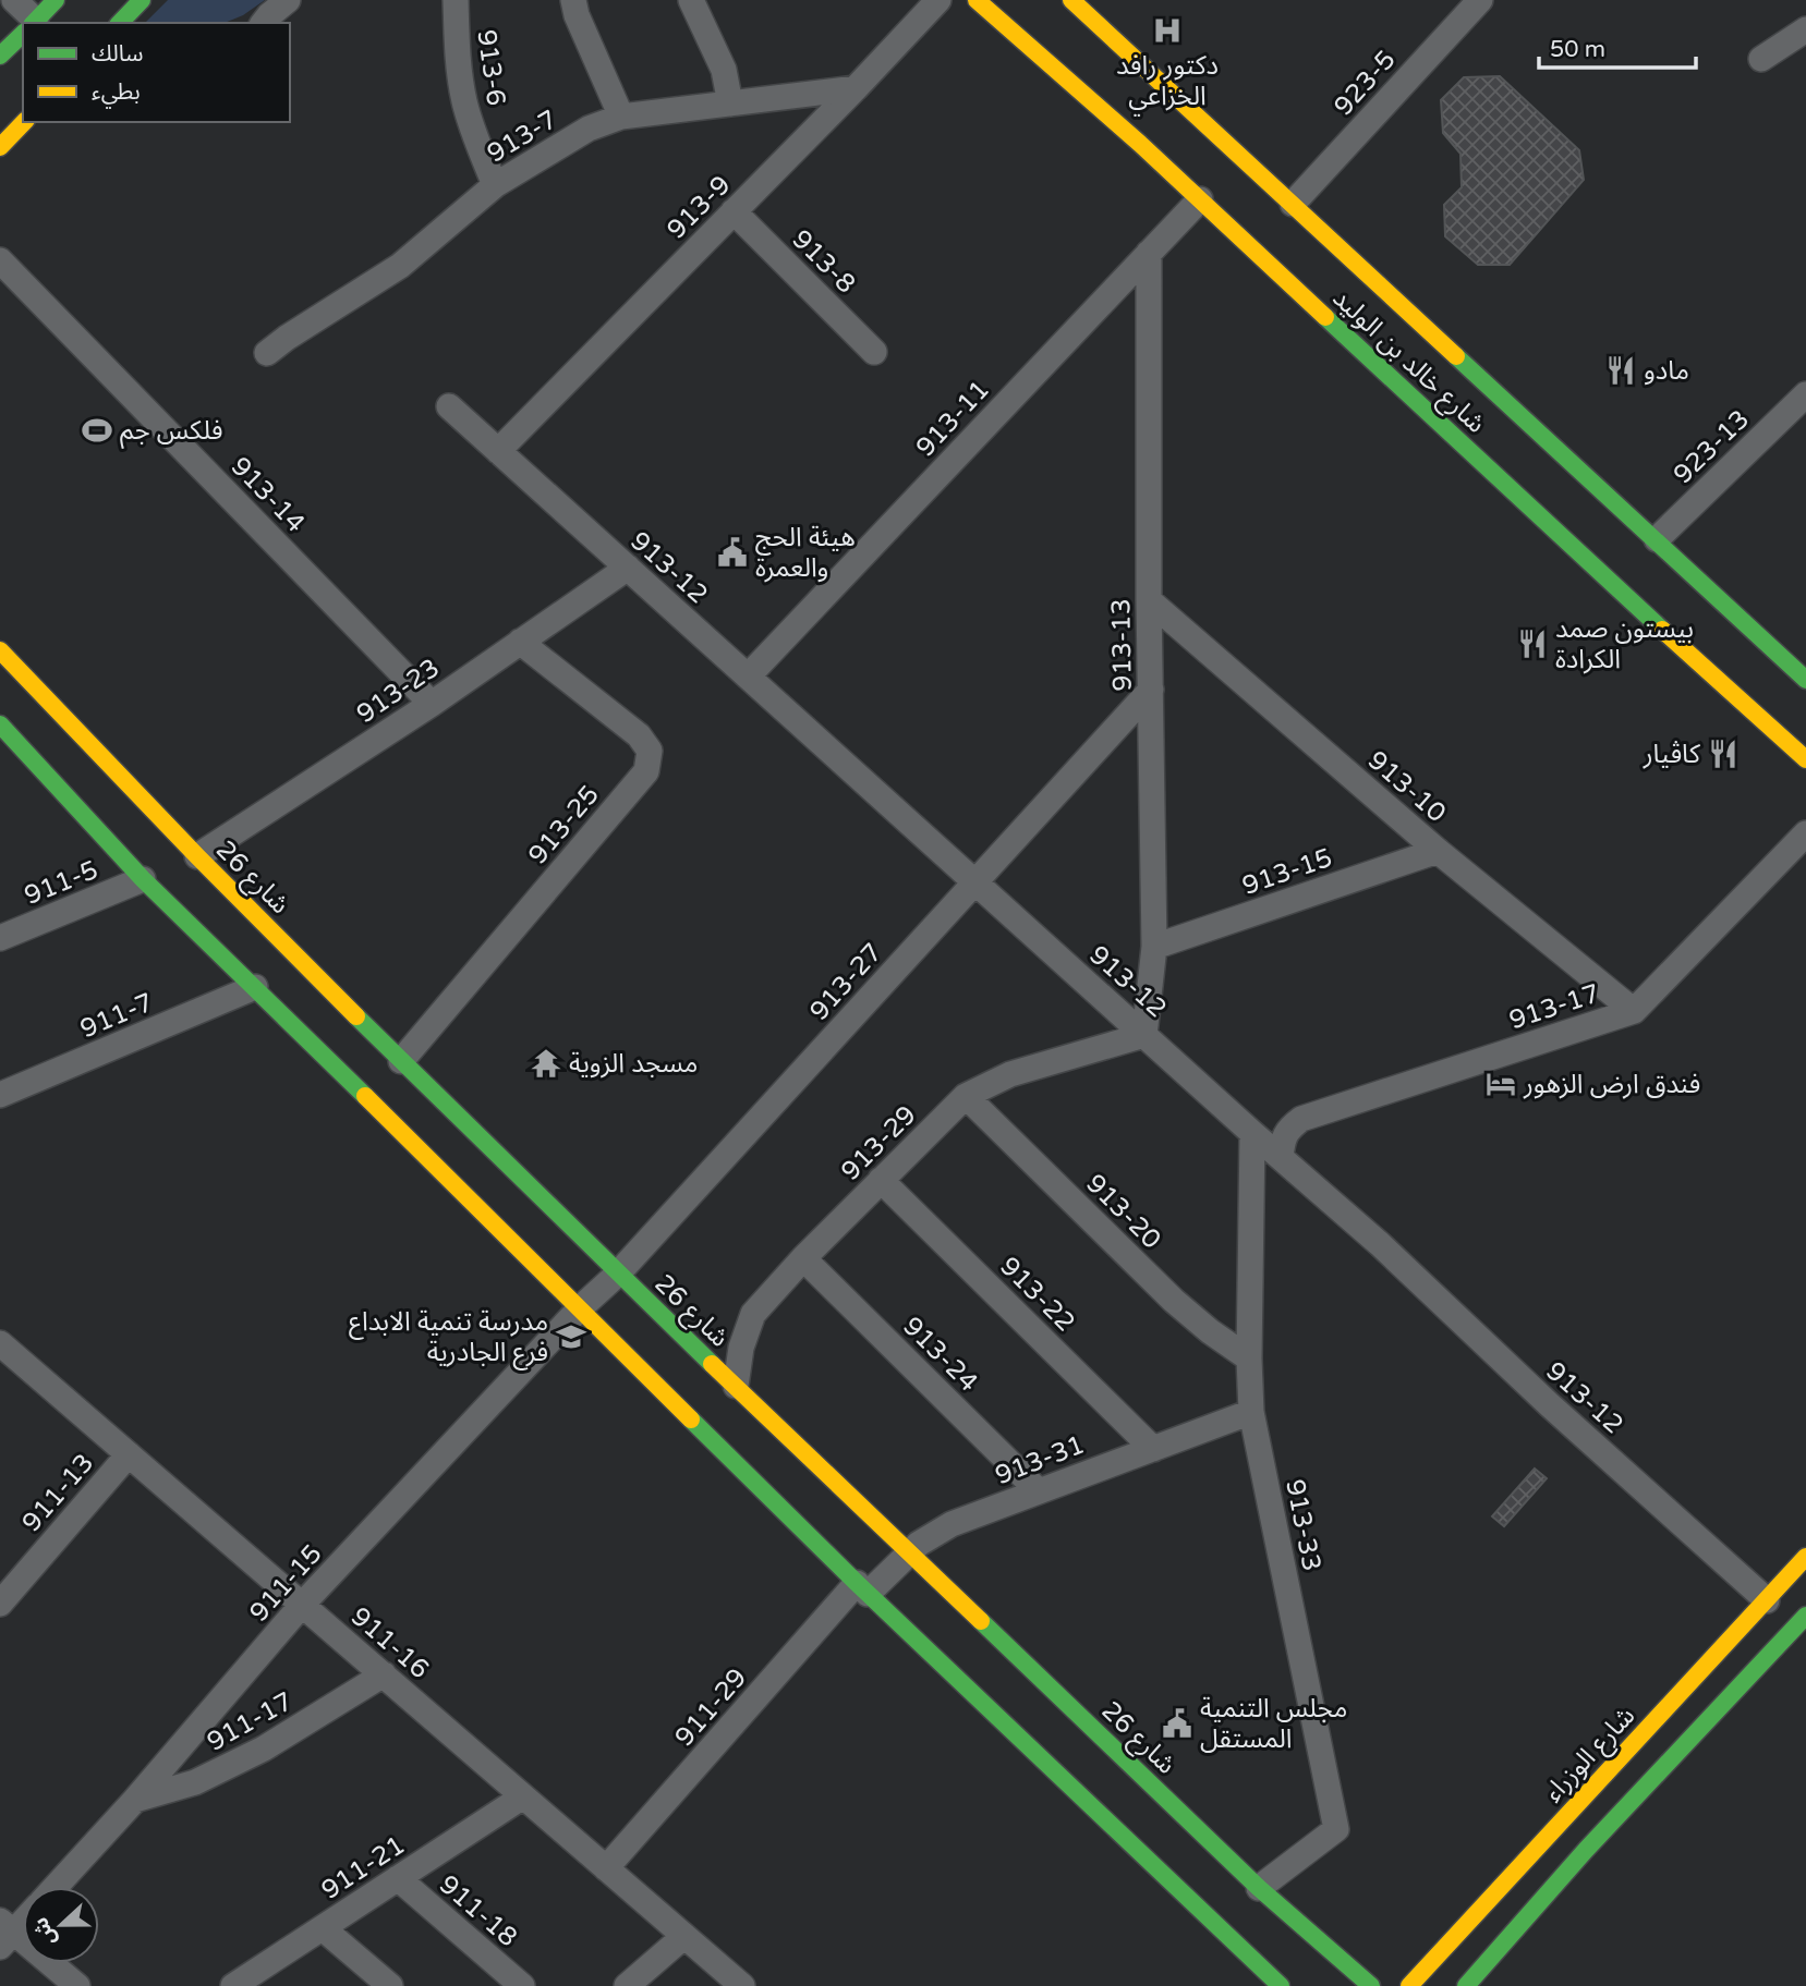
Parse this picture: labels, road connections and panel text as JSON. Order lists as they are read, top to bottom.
{
  "streets": {
    "street": [
      "913-6",
      "923-5",
      "913-7",
      "913-9",
      "913-8",
      "شارع خالد بن الوليد",
      "913-11",
      "923-13",
      "913-14",
      "913-12",
      "913-13",
      "913-23",
      "913-10",
      "913-25",
      "913-15",
      "شارع 26",
      "911-5",
      "913-27",
      "913-17",
      "911-7",
      "913-29",
      "913-20",
      "913-22",
      "913-24",
      "913-31",
      "911-13",
      "913-33",
      "911-15",
      "911-16",
      "911-29",
      "911-17",
      "شارع الوزراء",
      "911-21",
      "911-18"
    ]
  },
  "crossings": [
    ["913-6", "913-7"],
    ["923-5", "شارع خالد بن الوليد"],
    ["913-7", "913-9"],
    ["913-9", "913-8"],
    ["913-9", "913-12"],
    ["شارع خالد بن الوليد", "913-11"],
    ["شارع خالد بن الوليد", "923-13"],
    ["913-11", "913-12"],
    ["913-11", "913-13"],
    ["913-14", "913-23"],
    ["913-12", "913-13"],
    ["913-12", "913-23"],
    ["913-12", "913-27"],
    ["913-12", "913-17"],
    ["913-12", "913-29"],
    ["913-12", "913-33"],
    ["913-12", "شارع الوزراء"],
    ["913-13", "913-10"],
    ["913-13", "913-15"],
    ["913-13", "913-27"],
    ["913-13", "913-29"],
    ["913-23", "913-25"],
    ["913-23", "شارع 26"],
    ["913-10", "913-15"],
    ["913-10", "913-17"],
    ["913-25", "شارع 26"],
    ["شارع 26", "913-27"],
    ["شارع 26", "913-29"],
    ["شارع 26", "913-31"],
    ["شارع 26", "913-33"],
    ["913-27", "911-15"],
    ["913-29", "913-20"],
    ["913-29", "913-22"],
    ["913-29", "913-24"],
    ["913-20", "913-33"],
    ["913-22", "913-31"],
    ["913-24", "913-31"],
    ["913-31", "913-33"],
    ["913-31", "911-29"],
    ["911-13", "911-16"],
    ["911-15", "911-16"],
    ["911-15", "911-17"],
    ["911-16", "911-29"],
    ["911-16", "911-17"],
    ["911-16", "911-21"],
    ["911-21", "911-18"]
  ],
  "places": {
    "hospital": ["دكتور رافد الخزاعي"],
    "restaurant": ["مادو", "بيستون صمد الكرادة", "كاڤيار"],
    "sports": ["فلكس جم"],
    "public building": ["هيئة الحج والعمرة", "مجلس التنمية المستقل"],
    "temple": ["مسجد الزوية"],
    "hotel": ["فندق ارض الزهور"],
    "school or university": ["مدرسة تنمية الابداع فرع الجادرية"]
  },
  "legend": ["سالك", "بطيء"],
  "scale_bar": "50 m",
  "north": "left"
}
